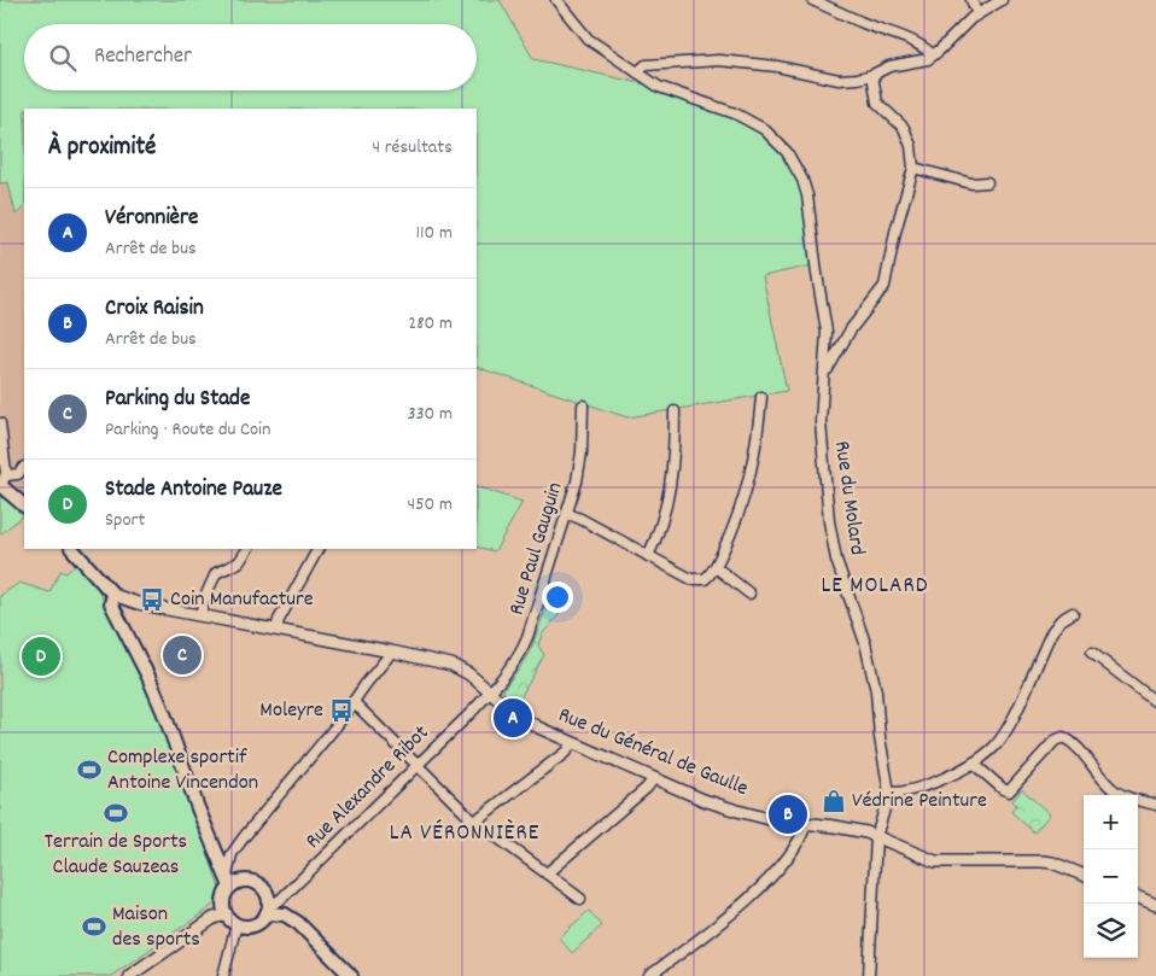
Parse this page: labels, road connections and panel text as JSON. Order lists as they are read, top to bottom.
{
  "streets": {
    "street": [
      "Rue du Molard",
      "Rue Paul Gauguin",
      "Rue du Général de Gaulle",
      "Rue Alexandre Ribot"
    ]
  },
  "crossings": [
    ["Rue du Molard", "Rue du Général de Gaulle"],
    ["Rue Paul Gauguin", "Rue du Général de Gaulle"],
    ["Rue Paul Gauguin", "Rue Alexandre Ribot"],
    ["Rue du Général de Gaulle", "Rue Alexandre Ribot"]
  ],
  "districts": ["LE MOLARD", "LA VÉRONNIÈRE"],
  "places": {
    "bus stop": ["Coin Manufacture", "Moleyre"],
    "sports": ["Complexe sportif Antoine Vincendon", "Terrain de Sports Claude Sauzeas", "Maison des sports"],
    "shop": ["Védrine Peinture"]
  },
  "page": {
    "search": "Rechercher",
    "heading": ["À proximité", "4 résultats"],
    "list": [
      {
        "mark": "A",
        "name": "Véronnière",
        "note": "Arrêt de bus",
        "value": "110 m"
      },
      {
        "mark": "B",
        "name": "Croix Raisin",
        "note": "Arrêt de bus",
        "value": "280 m"
      },
      {
        "mark": "C",
        "name": "Parking du Stade",
        "note": "Parking · Route du Coin",
        "value": "330 m"
      },
      {
        "mark": "D",
        "name": "Stade Antoine Pauze",
        "note": "Sport",
        "value": "450 m"
      }
    ],
    "pins": [
      "C",
      "D",
      "A",
      "B"
    ],
    "map_buttons": ["+", "−"]
  }
}
